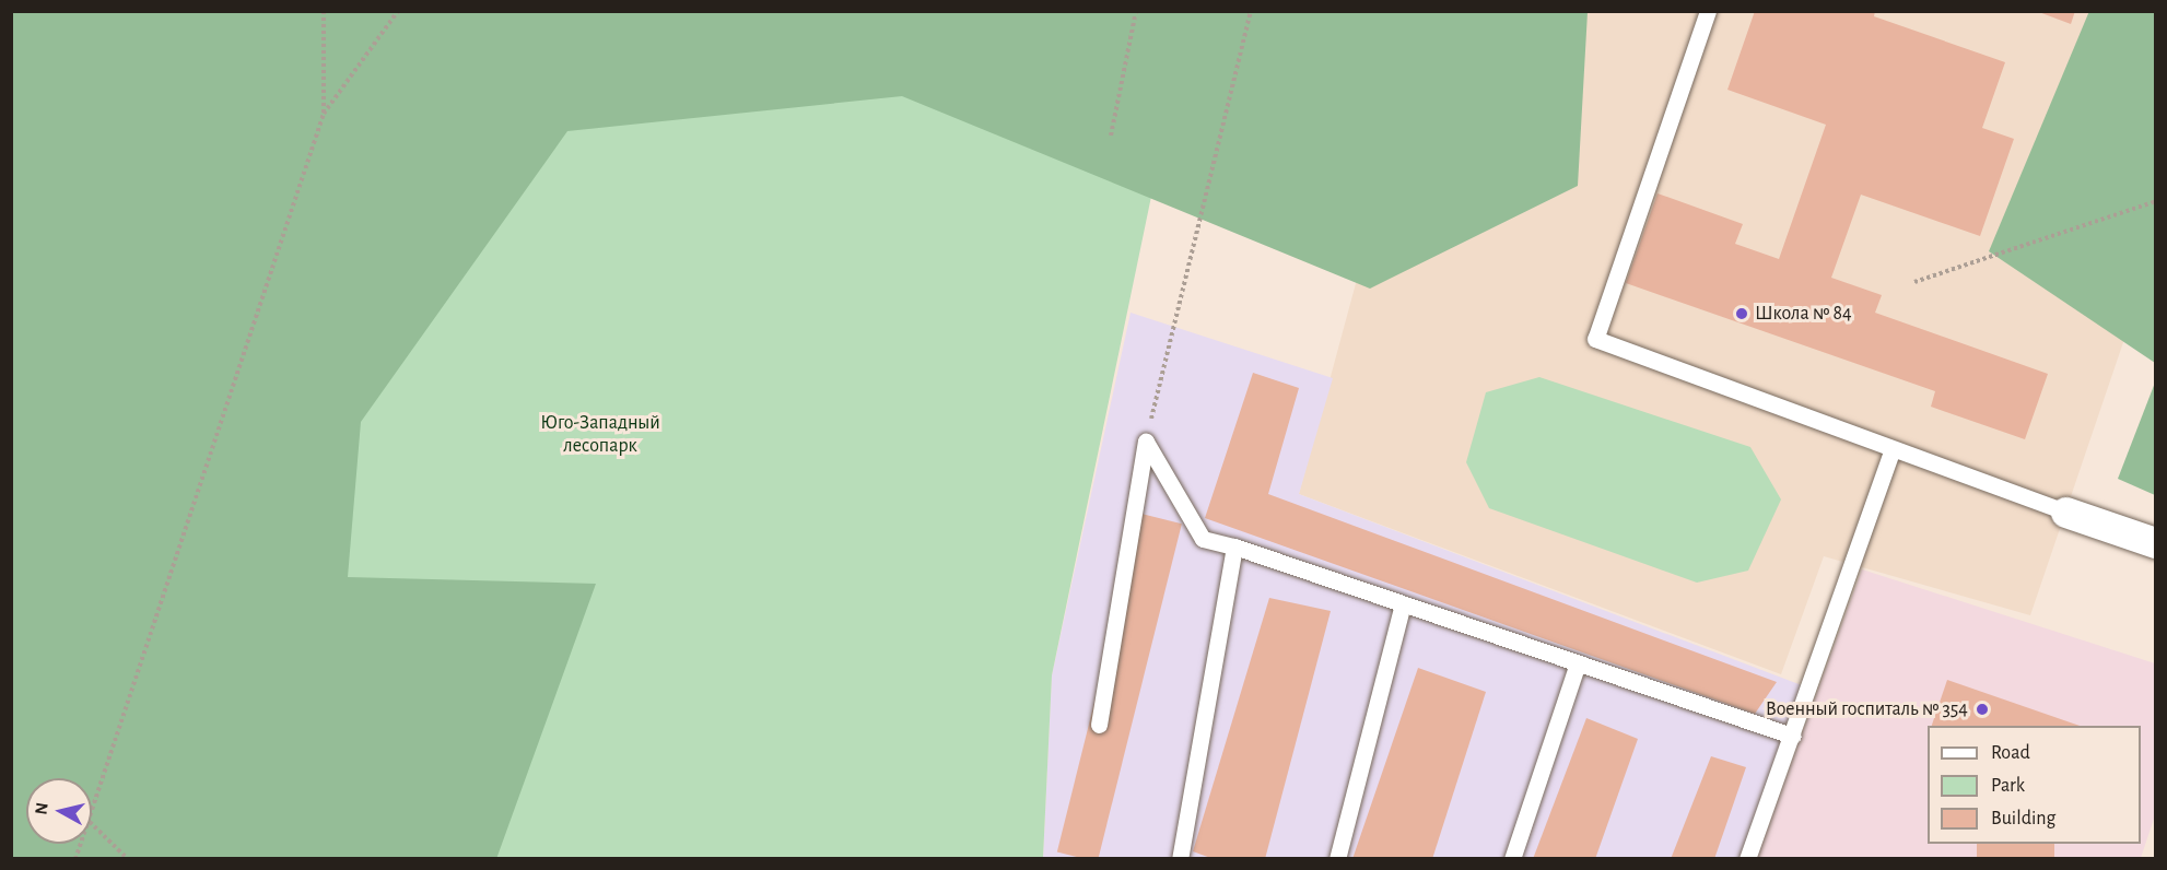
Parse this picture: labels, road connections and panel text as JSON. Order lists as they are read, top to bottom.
{
  "parks": ["Юго-Западный лесопарк"],
  "places": ["Школа № 84", "Военный госпиталь № 354"],
  "legend": ["Road", "Park", "Building"],
  "north": "left"
}
